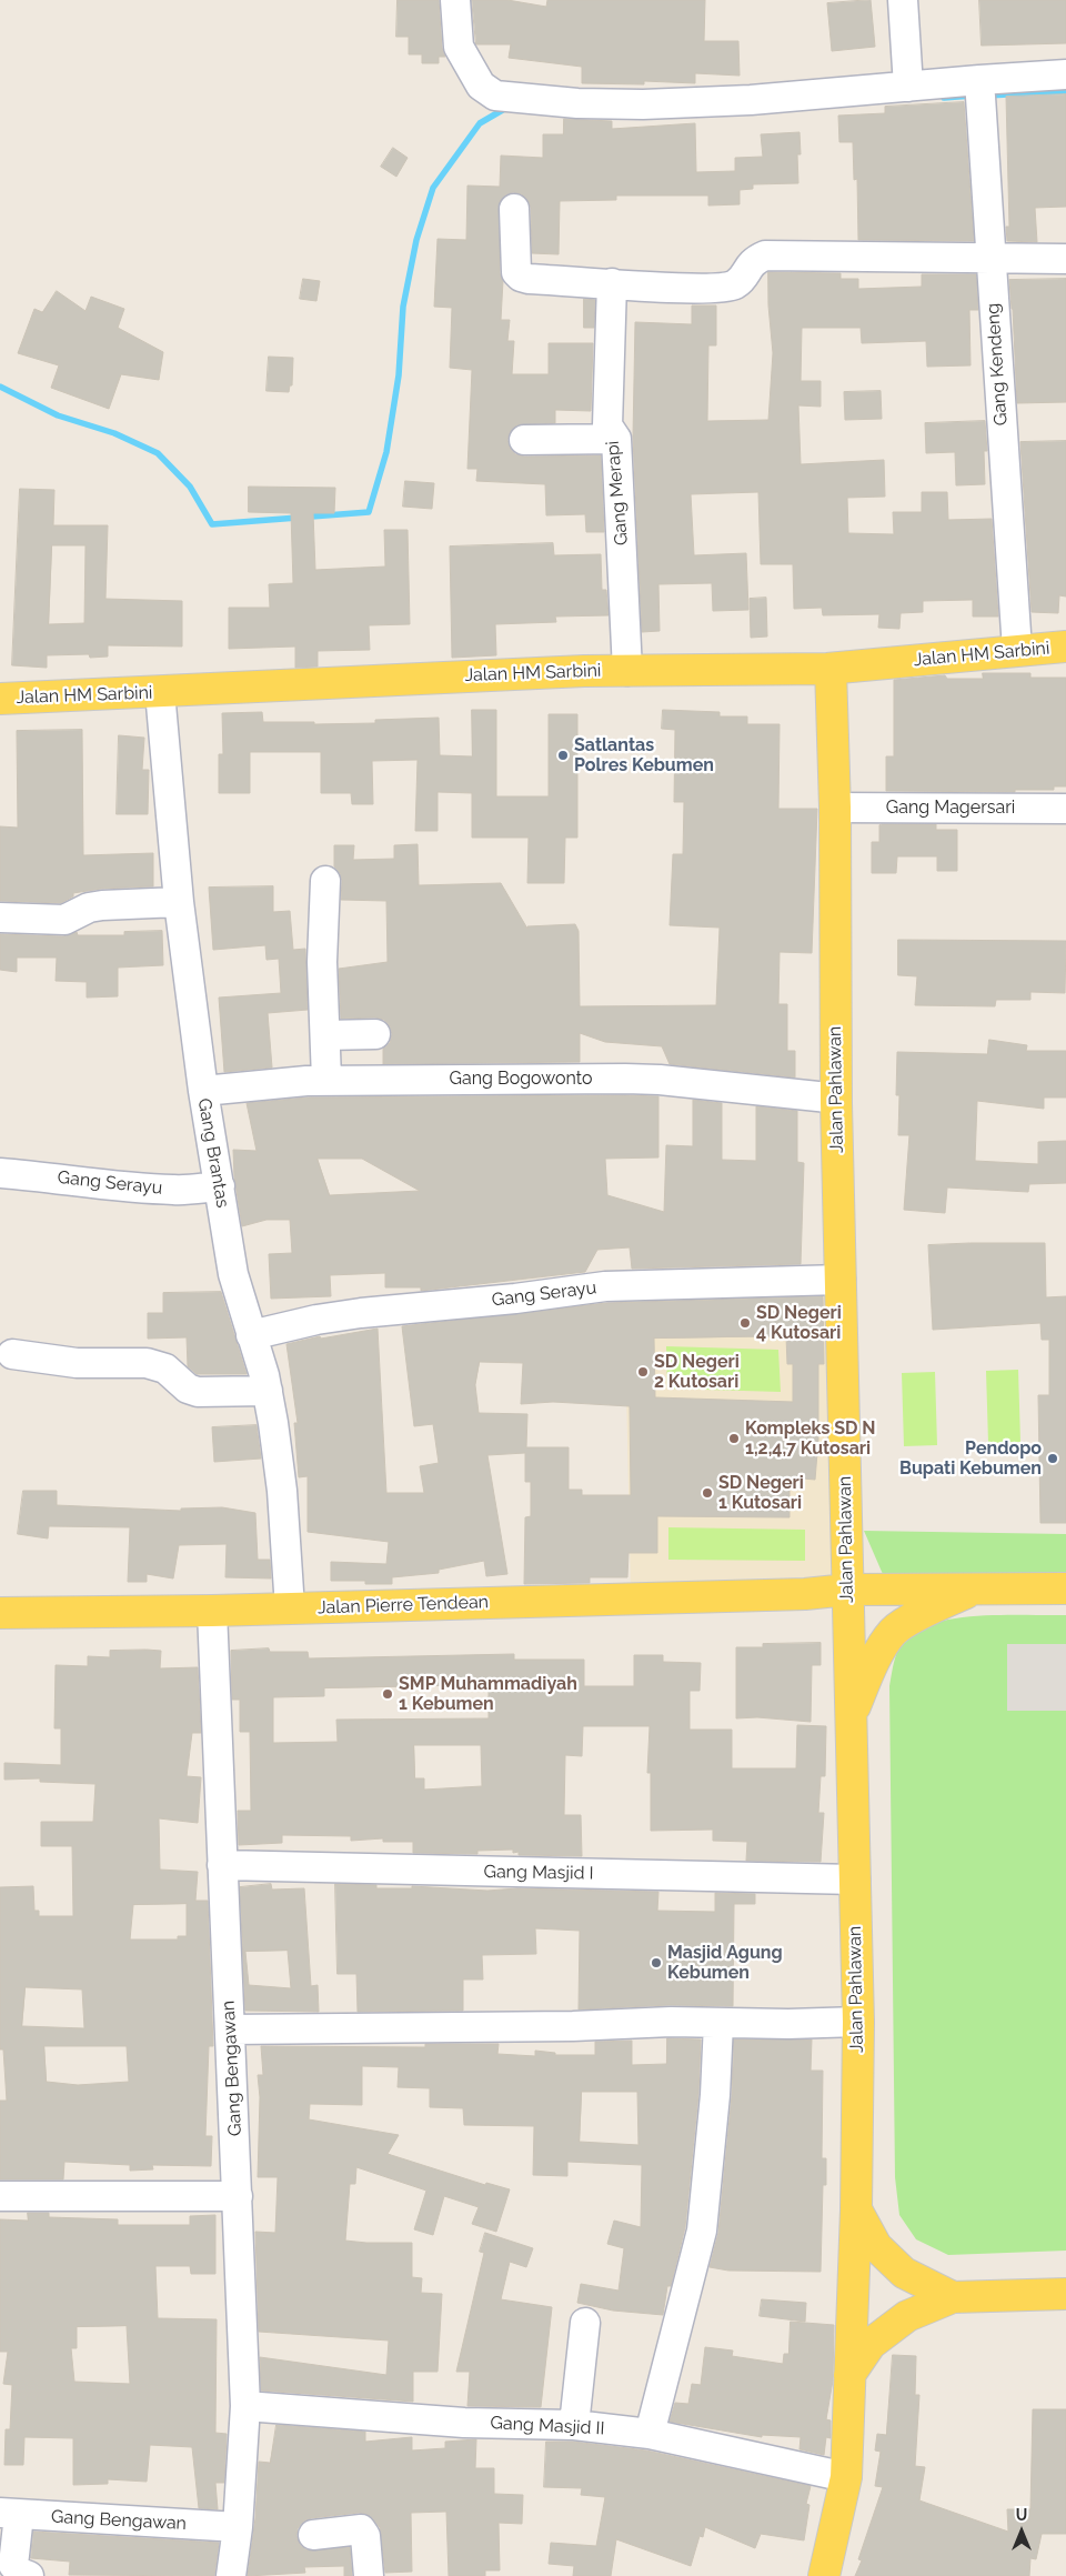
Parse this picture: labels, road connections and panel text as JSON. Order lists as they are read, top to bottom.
{
  "streets": {
    "main road": ["Jalan HM Sarbini", "Jalan Pahlawan", "Jalan Pierre Tendean"],
    "street": [
      "Gang Kendeng",
      "Gang Merapi",
      "Gang Magersari",
      "Gang Bogowonto",
      "Gang Brantas",
      "Gang Serayu",
      "Gang Masjid I",
      "Gang Bengawan",
      "Gang Masjid II"
    ]
  },
  "crossings": [
    ["Gang Kendeng", "Jalan HM Sarbini"],
    ["Gang Merapi", "Jalan HM Sarbini"],
    ["Jalan HM Sarbini", "Jalan Pahlawan"],
    ["Jalan HM Sarbini", "Gang Brantas"],
    ["Gang Magersari", "Jalan Pahlawan"],
    ["Gang Bogowonto", "Jalan Pahlawan"],
    ["Gang Bogowonto", "Gang Brantas"],
    ["Jalan Pahlawan", "Gang Serayu"],
    ["Jalan Pahlawan", "Jalan Pierre Tendean"],
    ["Jalan Pahlawan", "Gang Masjid I"],
    ["Jalan Pahlawan", "Gang Masjid II"],
    ["Gang Brantas", "Gang Serayu"],
    ["Gang Brantas", "Jalan Pierre Tendean"],
    ["Jalan Pierre Tendean", "Gang Bengawan"],
    ["Gang Masjid I", "Gang Bengawan"],
    ["Gang Bengawan", "Gang Masjid II"]
  ],
  "places": [
    "Satlantas Polres Kebumen",
    "SD Negeri 4 Kutosari",
    "SD Negeri 2 Kutosari",
    "Kompleks SD N 1,2,4,7 Kutosari",
    "Pendopo Bupati Kebumen",
    "SD Negeri 1 Kutosari",
    "SMP Muhammadiyah 1 Kebumen",
    "Masjid Agung Kebumen"
  ],
  "north": "top"
}
